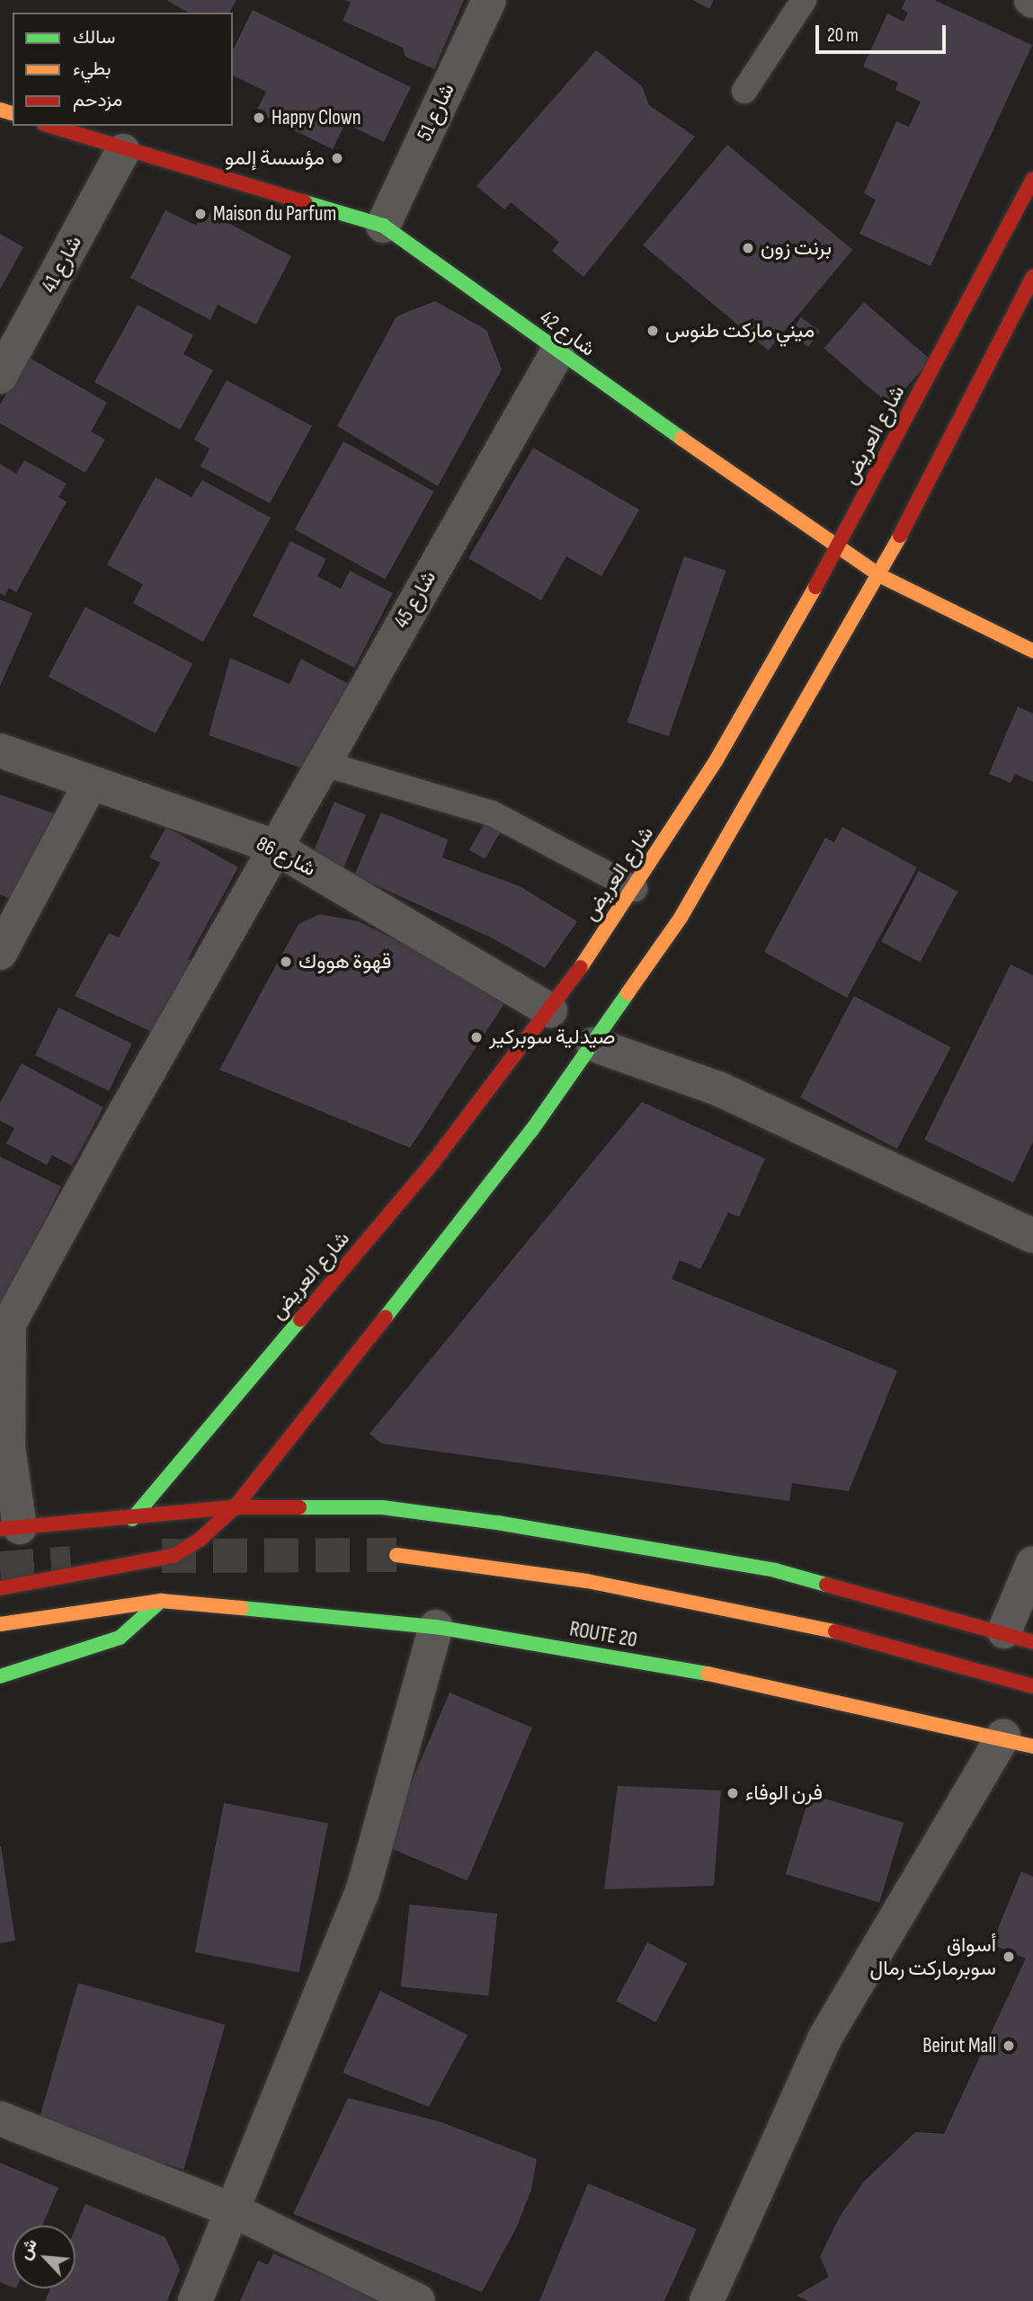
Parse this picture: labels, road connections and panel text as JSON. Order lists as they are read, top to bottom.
{
  "streets": {
    "main road": ["شارع 42", "شارع العريض", "ROUTE 20"],
    "street": [
      "شارع 51",
      "شارع 41",
      "شارع 45",
      "شارع 86"
    ]
  },
  "crossings": [
    ["شارع 51", "شارع 42"],
    ["شارع 41", "شارع 42"],
    ["شارع 42", "شارع العريض"],
    ["شارع 42", "شارع 45"],
    ["شارع العريض", "شارع 86"],
    ["شارع 45", "شارع 86"]
  ],
  "places": [
    "Happy Clown",
    "مؤسسة إلمو",
    "Maison du Parfum",
    "برنت زون",
    "ميني ماركت طنوس",
    "قهوة هووك",
    "صيدلية سوبركير",
    "فرن الوفاء",
    "أسواق سوبرماركت رمال",
    "Beirut Mall"
  ],
  "legend": ["سالك", "بطيء", "مزدحم"],
  "scale_bar": "20 m",
  "north": "top left"
}
